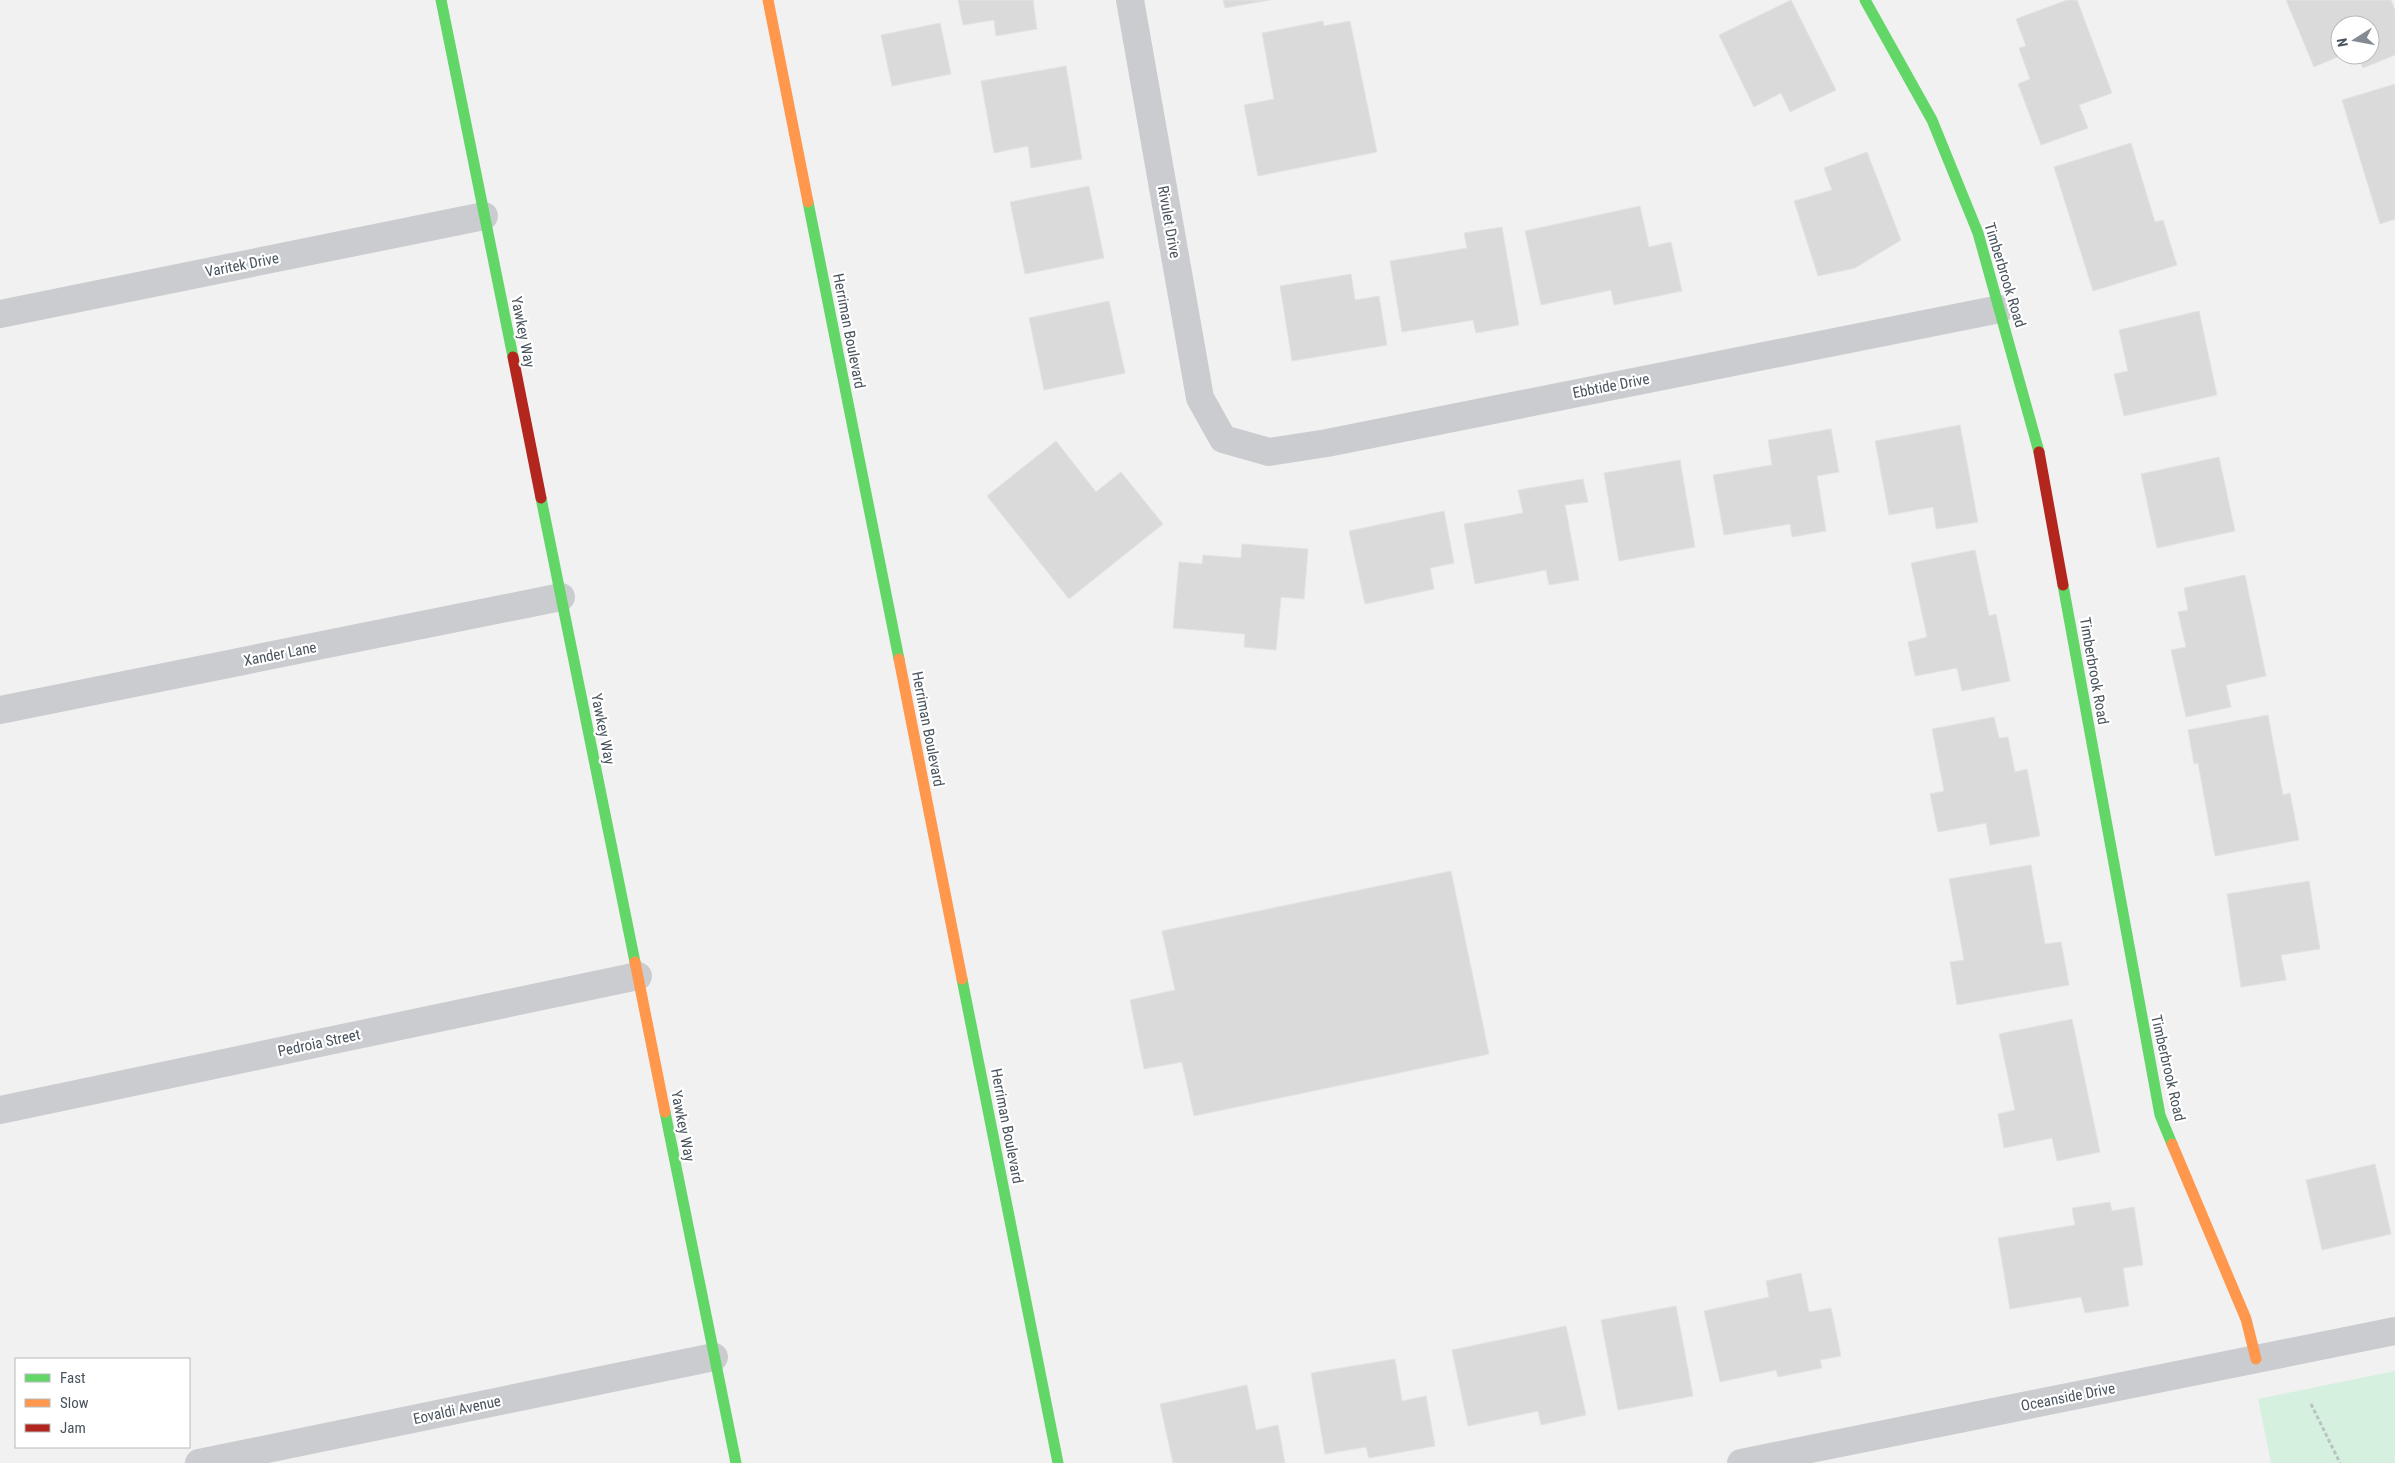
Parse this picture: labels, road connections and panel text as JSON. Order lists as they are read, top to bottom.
{
  "streets": {
    "street": [
      "Rivulet Drive",
      "Varitek Drive",
      "Timberbrook Road",
      "Herriman Boulevard",
      "Yawkey Way",
      "Ebbtide Drive",
      "Xander Lane",
      "Pedroia Street",
      "Oceanside Drive",
      "Eovaldi Avenue"
    ]
  },
  "crossings": [
    ["Rivulet Drive", "Ebbtide Drive"],
    ["Varitek Drive", "Yawkey Way"],
    ["Timberbrook Road", "Ebbtide Drive"],
    ["Timberbrook Road", "Oceanside Drive"],
    ["Yawkey Way", "Xander Lane"],
    ["Yawkey Way", "Pedroia Street"],
    ["Yawkey Way", "Eovaldi Avenue"]
  ],
  "legend": ["Fast", "Slow", "Jam"],
  "north": "left"
}
